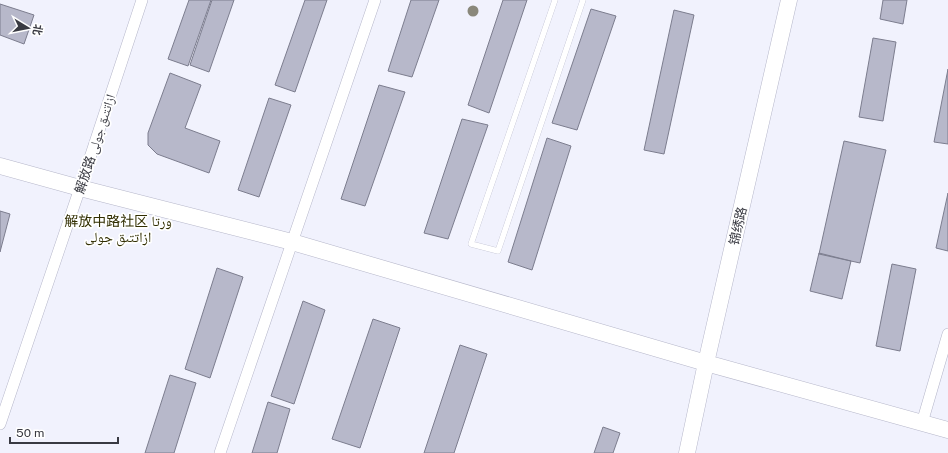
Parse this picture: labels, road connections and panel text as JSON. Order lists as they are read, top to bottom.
{
  "streets": {
    "street": ["解放路 ازاتتىق جولى", "锦绣路"]
  },
  "districts": ["解放中路社区 ورتا ازاتتىق جولى"],
  "scale_bar": "50 m",
  "north": "right"
}
